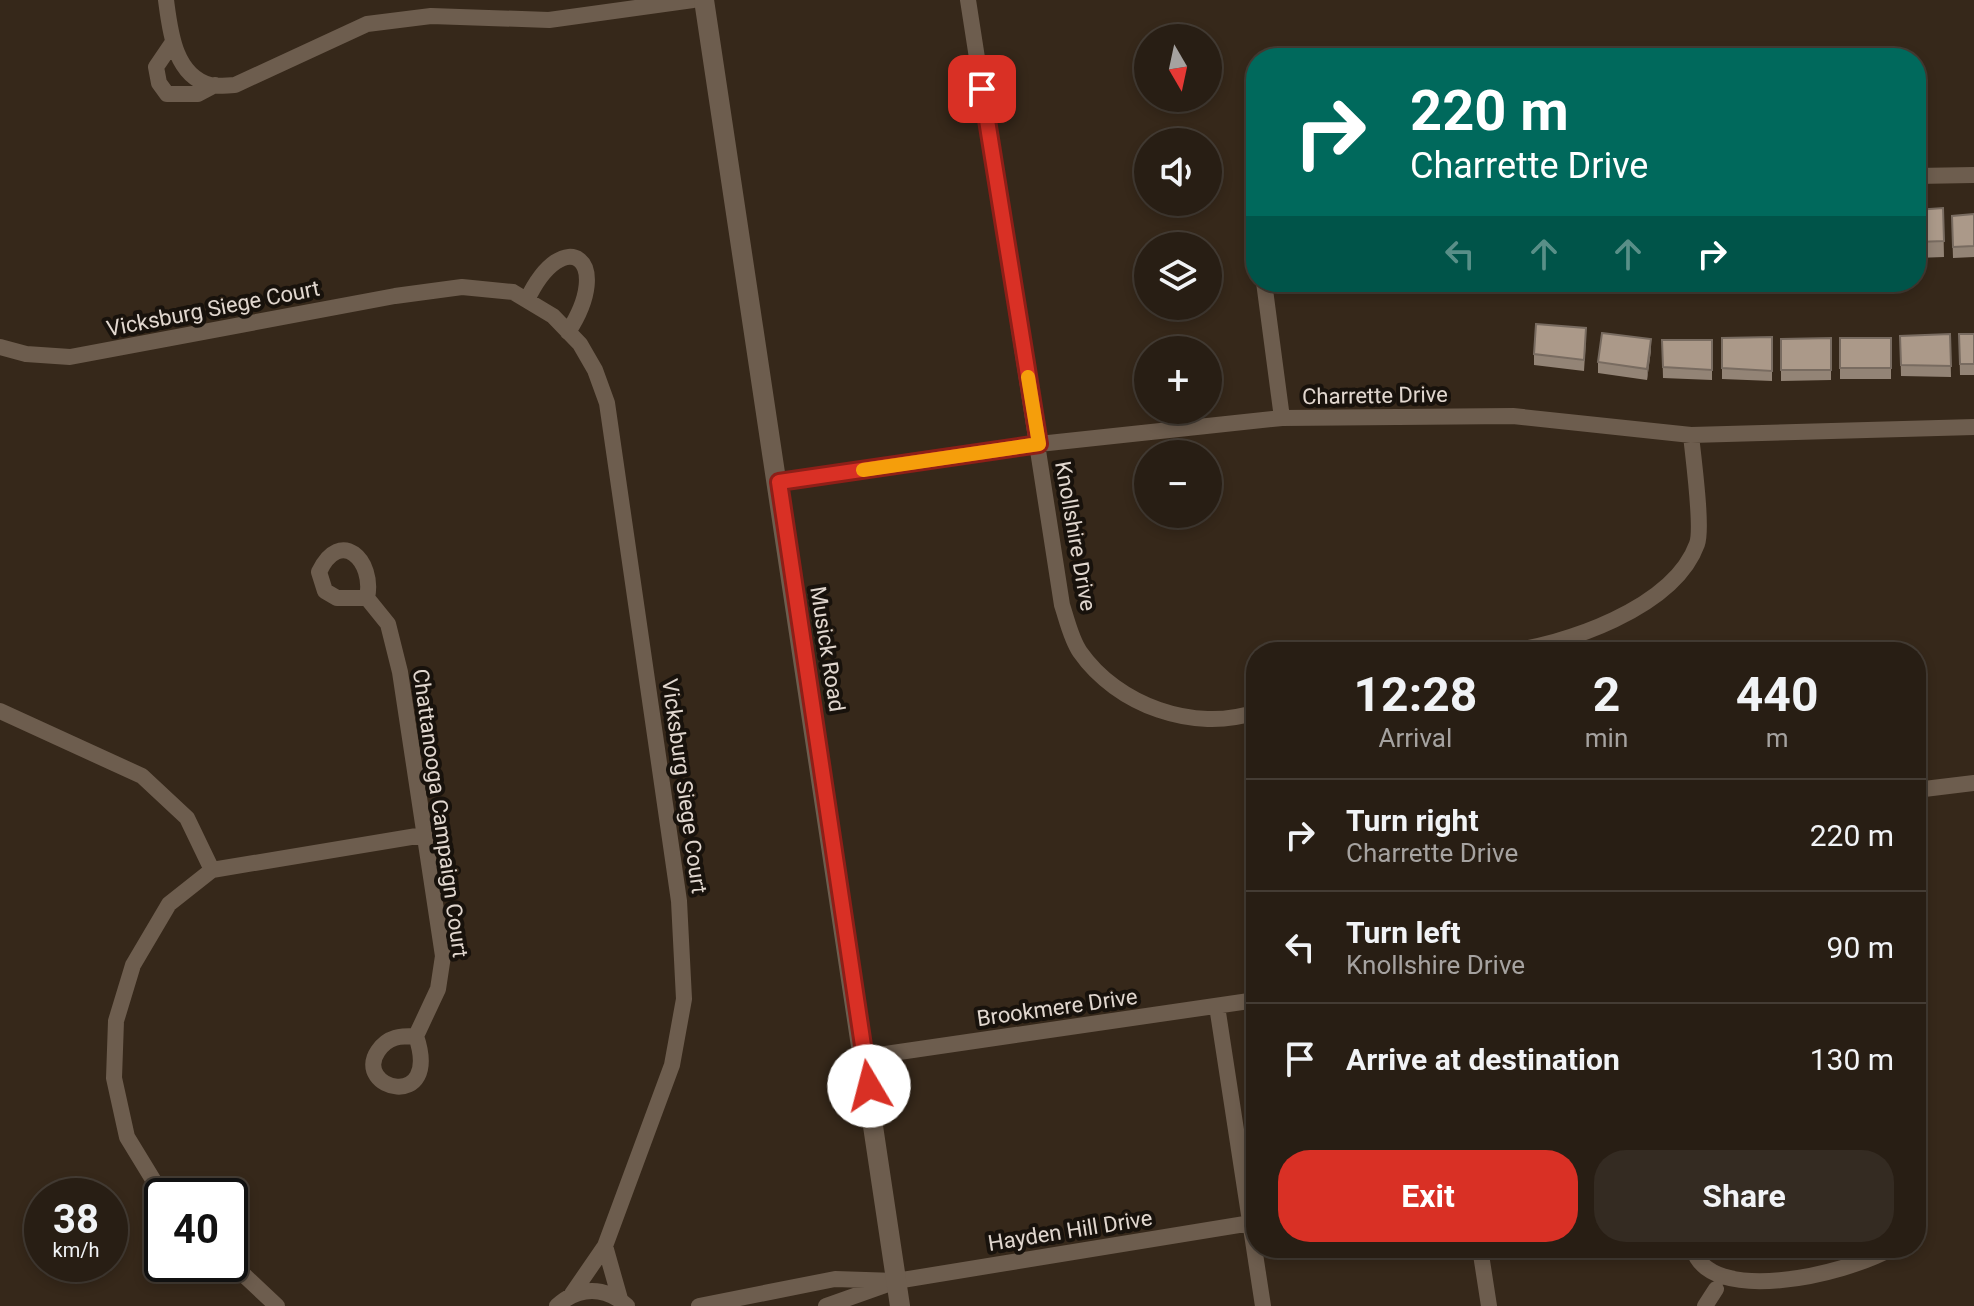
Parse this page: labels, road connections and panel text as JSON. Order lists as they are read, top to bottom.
{
  "streets": {
    "street": [
      "Vicksburg Siege Court",
      "Charrette Drive",
      "Knollshire Drive",
      "Musick Road",
      "Chattanooga Campaign Court",
      "Brookmere Drive",
      "Hayden Hill Drive"
    ]
  },
  "crossings": [
    ["Charrette Drive", "Knollshire Drive"],
    ["Charrette Drive", "Musick Road"],
    ["Musick Road", "Brookmere Drive"],
    ["Musick Road", "Hayden Hill Drive"]
  ],
  "north": "bottom",
  "page": {
    "map_buttons": ["+", "−"],
    "turn": ["220 m", "Charrette Drive"],
    "eta": [
      "12:28",
      "Arrival",
      "2",
      "min",
      "440",
      "m"
    ],
    "list": [
      {
        "name": "Turn right",
        "note": "Charrette Drive",
        "value": "220 m"
      },
      {
        "name": "Turn left",
        "note": "Knollshire Drive",
        "value": "90 m"
      },
      {
        "name": "Arrive at destination",
        "value": "130 m"
      }
    ],
    "buttons": ["Exit", "Share"],
    "speed": "38 km/h",
    "limit": "40"
  }
}
